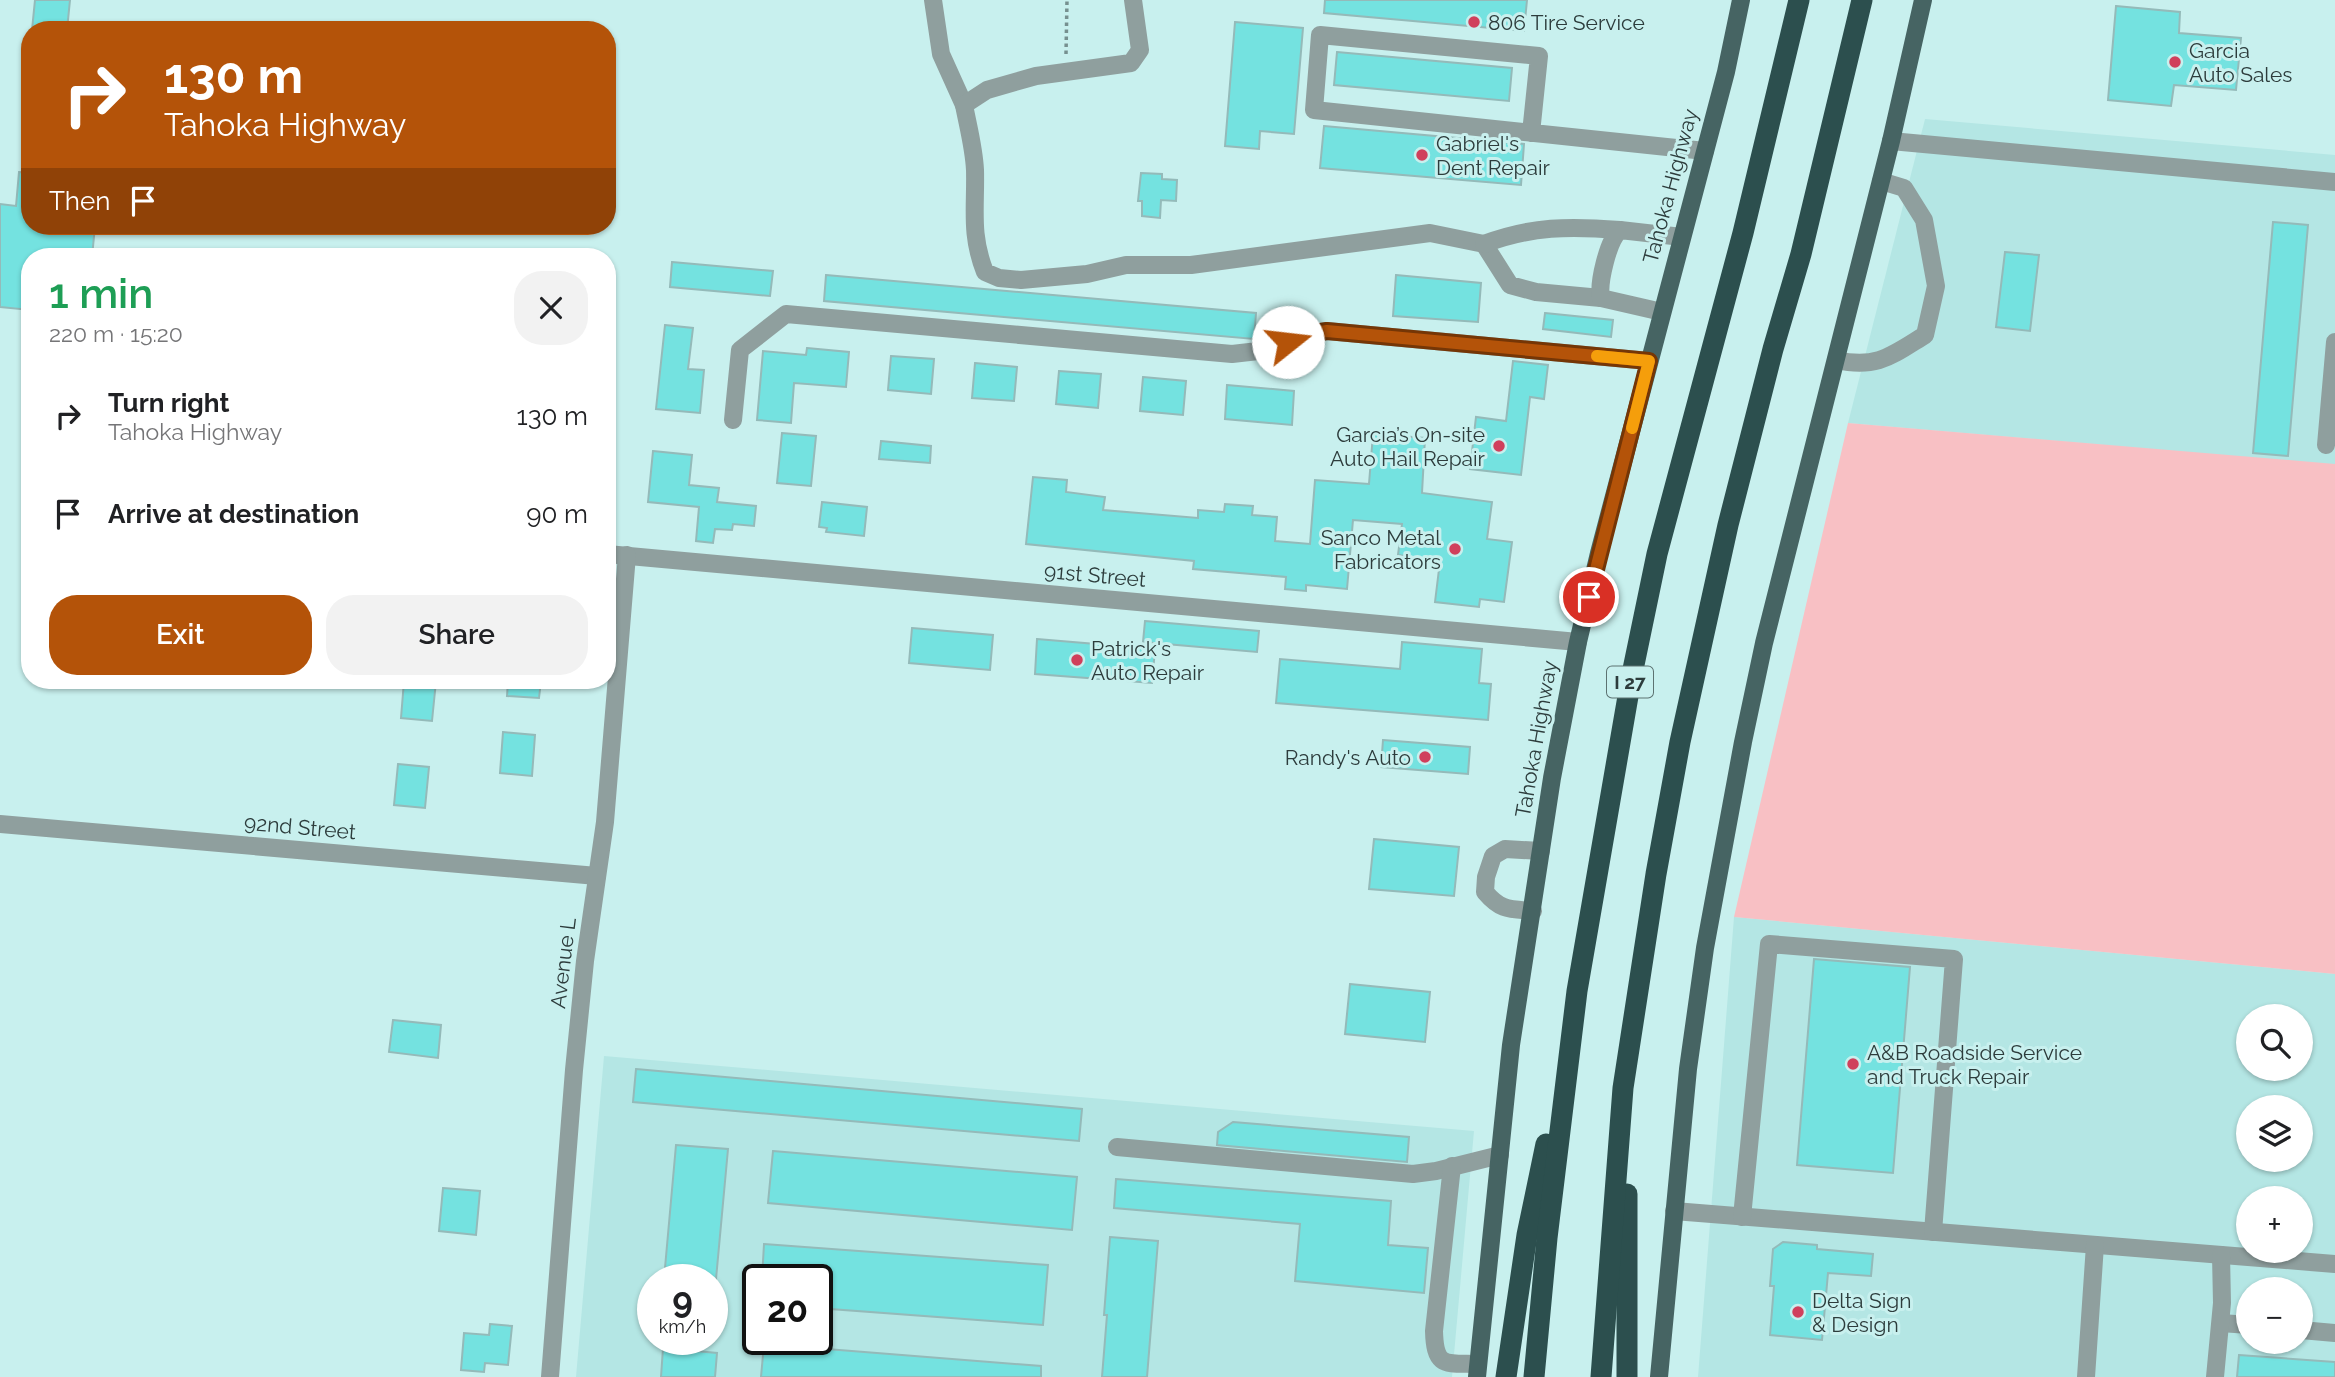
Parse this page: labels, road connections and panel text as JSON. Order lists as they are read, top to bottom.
{
  "streets": {
    "highway": ["I 27"],
    "main road": ["Tahoka Highway"],
    "street": ["91st Street", "92nd Street", "Avenue L"]
  },
  "crossings": [
    ["Tahoka Highway", "91st Street"],
    ["91st Street", "Avenue L"],
    ["92nd Street", "Avenue L"]
  ],
  "places": [
    "806 Tire Service",
    "Garcia Auto Sales",
    "Gabriel's Dent Repair",
    "Garcia’s On-site Auto Hail Repair",
    "Sanco Metal Fabricators",
    "Patrick's Auto Repair",
    "Randy's Auto",
    "A&B Roadside Service and Truck Repair",
    "Delta Sign & Design"
  ],
  "page": {
    "turn": ["130 m", "Tahoka Highway"],
    "then": "Then",
    "heading": ["1 min", "220 m · 15:20"],
    "list": [
      {
        "name": "Turn right",
        "note": "Tahoka Highway",
        "value": "130 m"
      },
      {
        "name": "Arrive at destination",
        "value": "90 m"
      }
    ],
    "buttons": ["Exit", "Share"],
    "map_buttons": ["+", "−"],
    "speed": "9 km/h",
    "limit": "20"
  }
}
